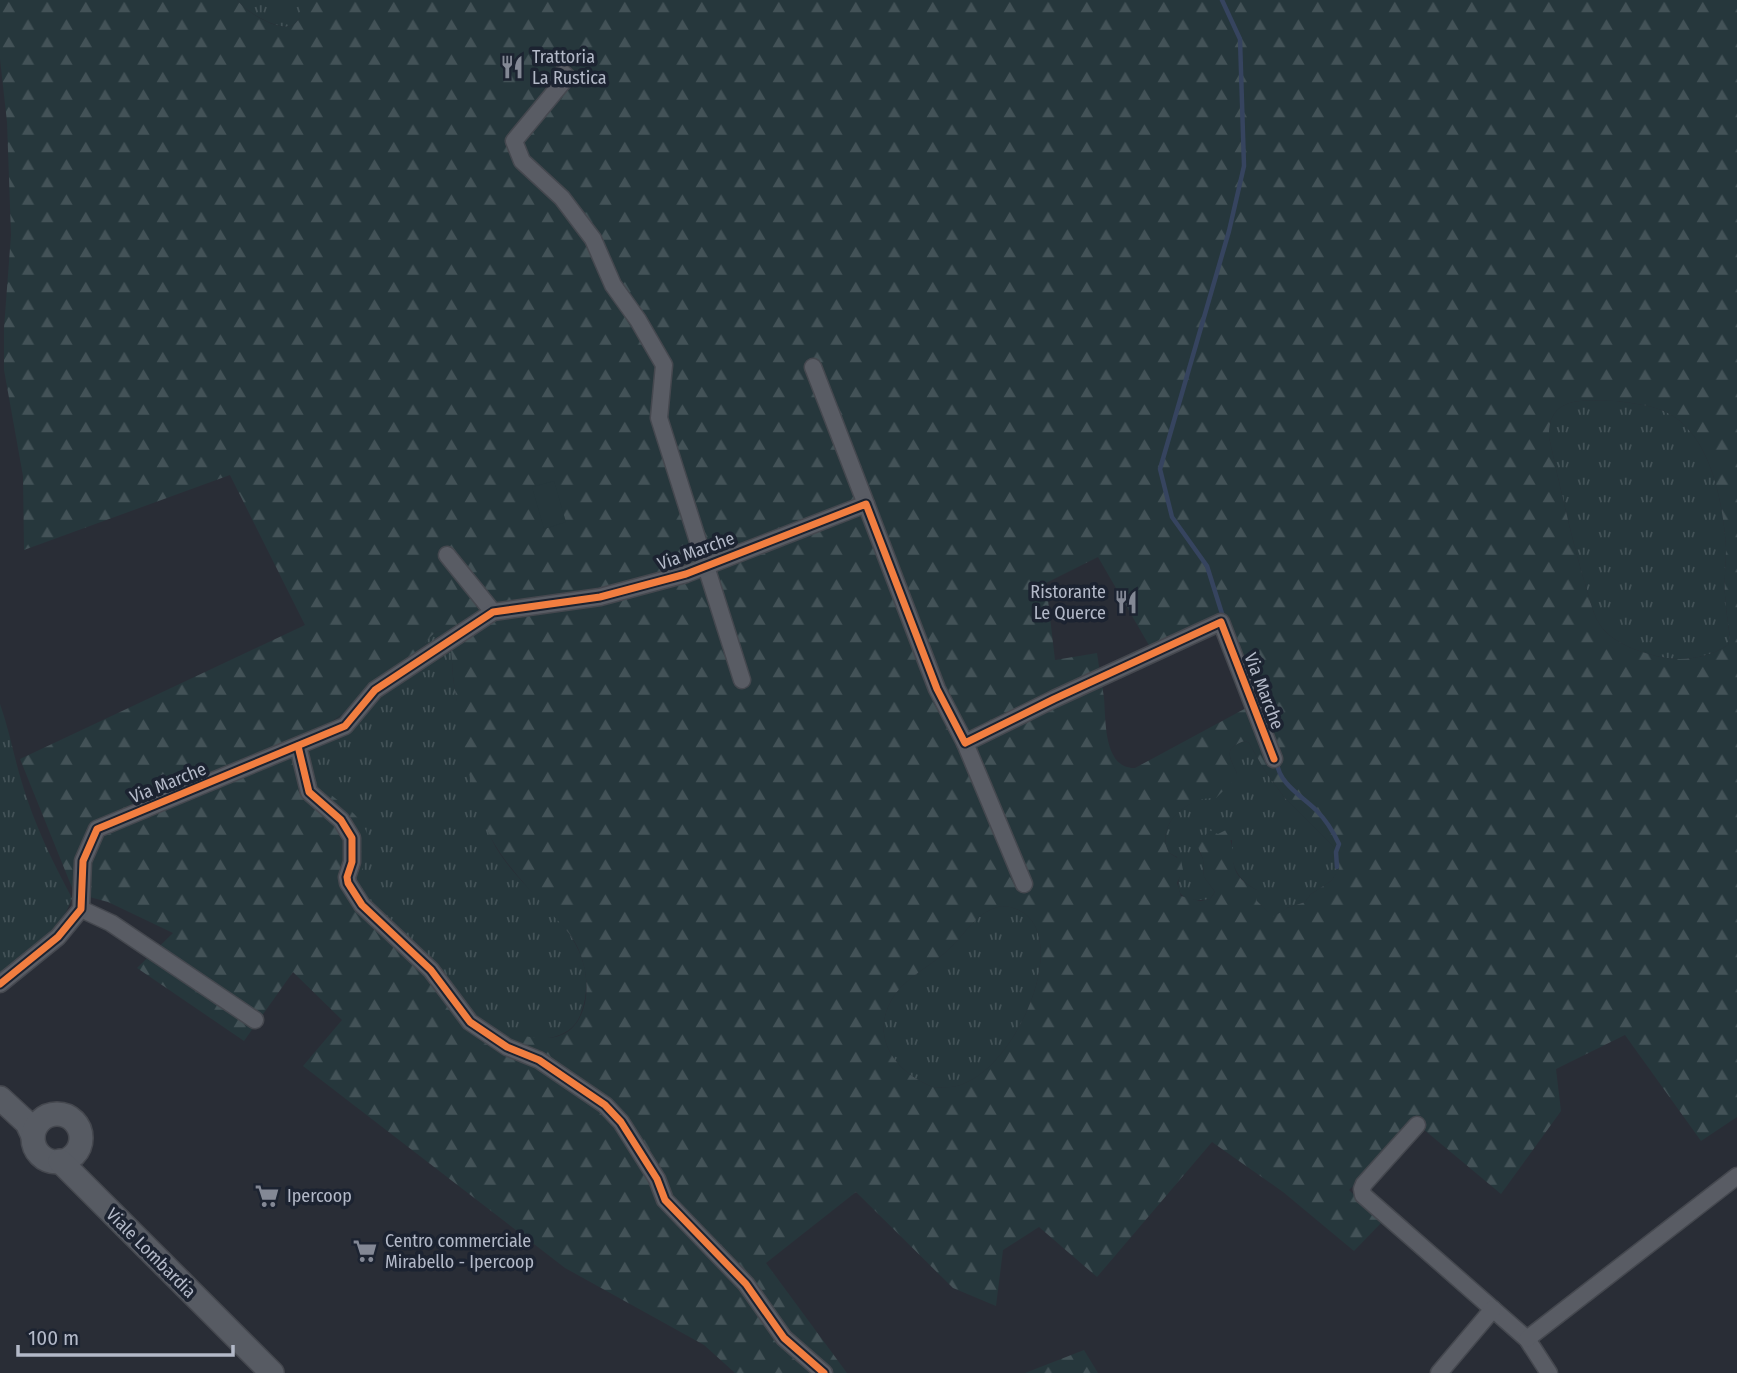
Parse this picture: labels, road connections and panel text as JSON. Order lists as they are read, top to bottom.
{
  "streets": {
    "main road": ["Viale Lombardia"],
    "street": ["Via Marche"]
  },
  "places": {
    "restaurant": ["Trattoria La Rustica", "Ristorante Le Querce"],
    "supermarket": ["Ipercoop", "Centro commerciale Mirabello - Ipercoop"]
  },
  "scale_bar": "100 m"
}
